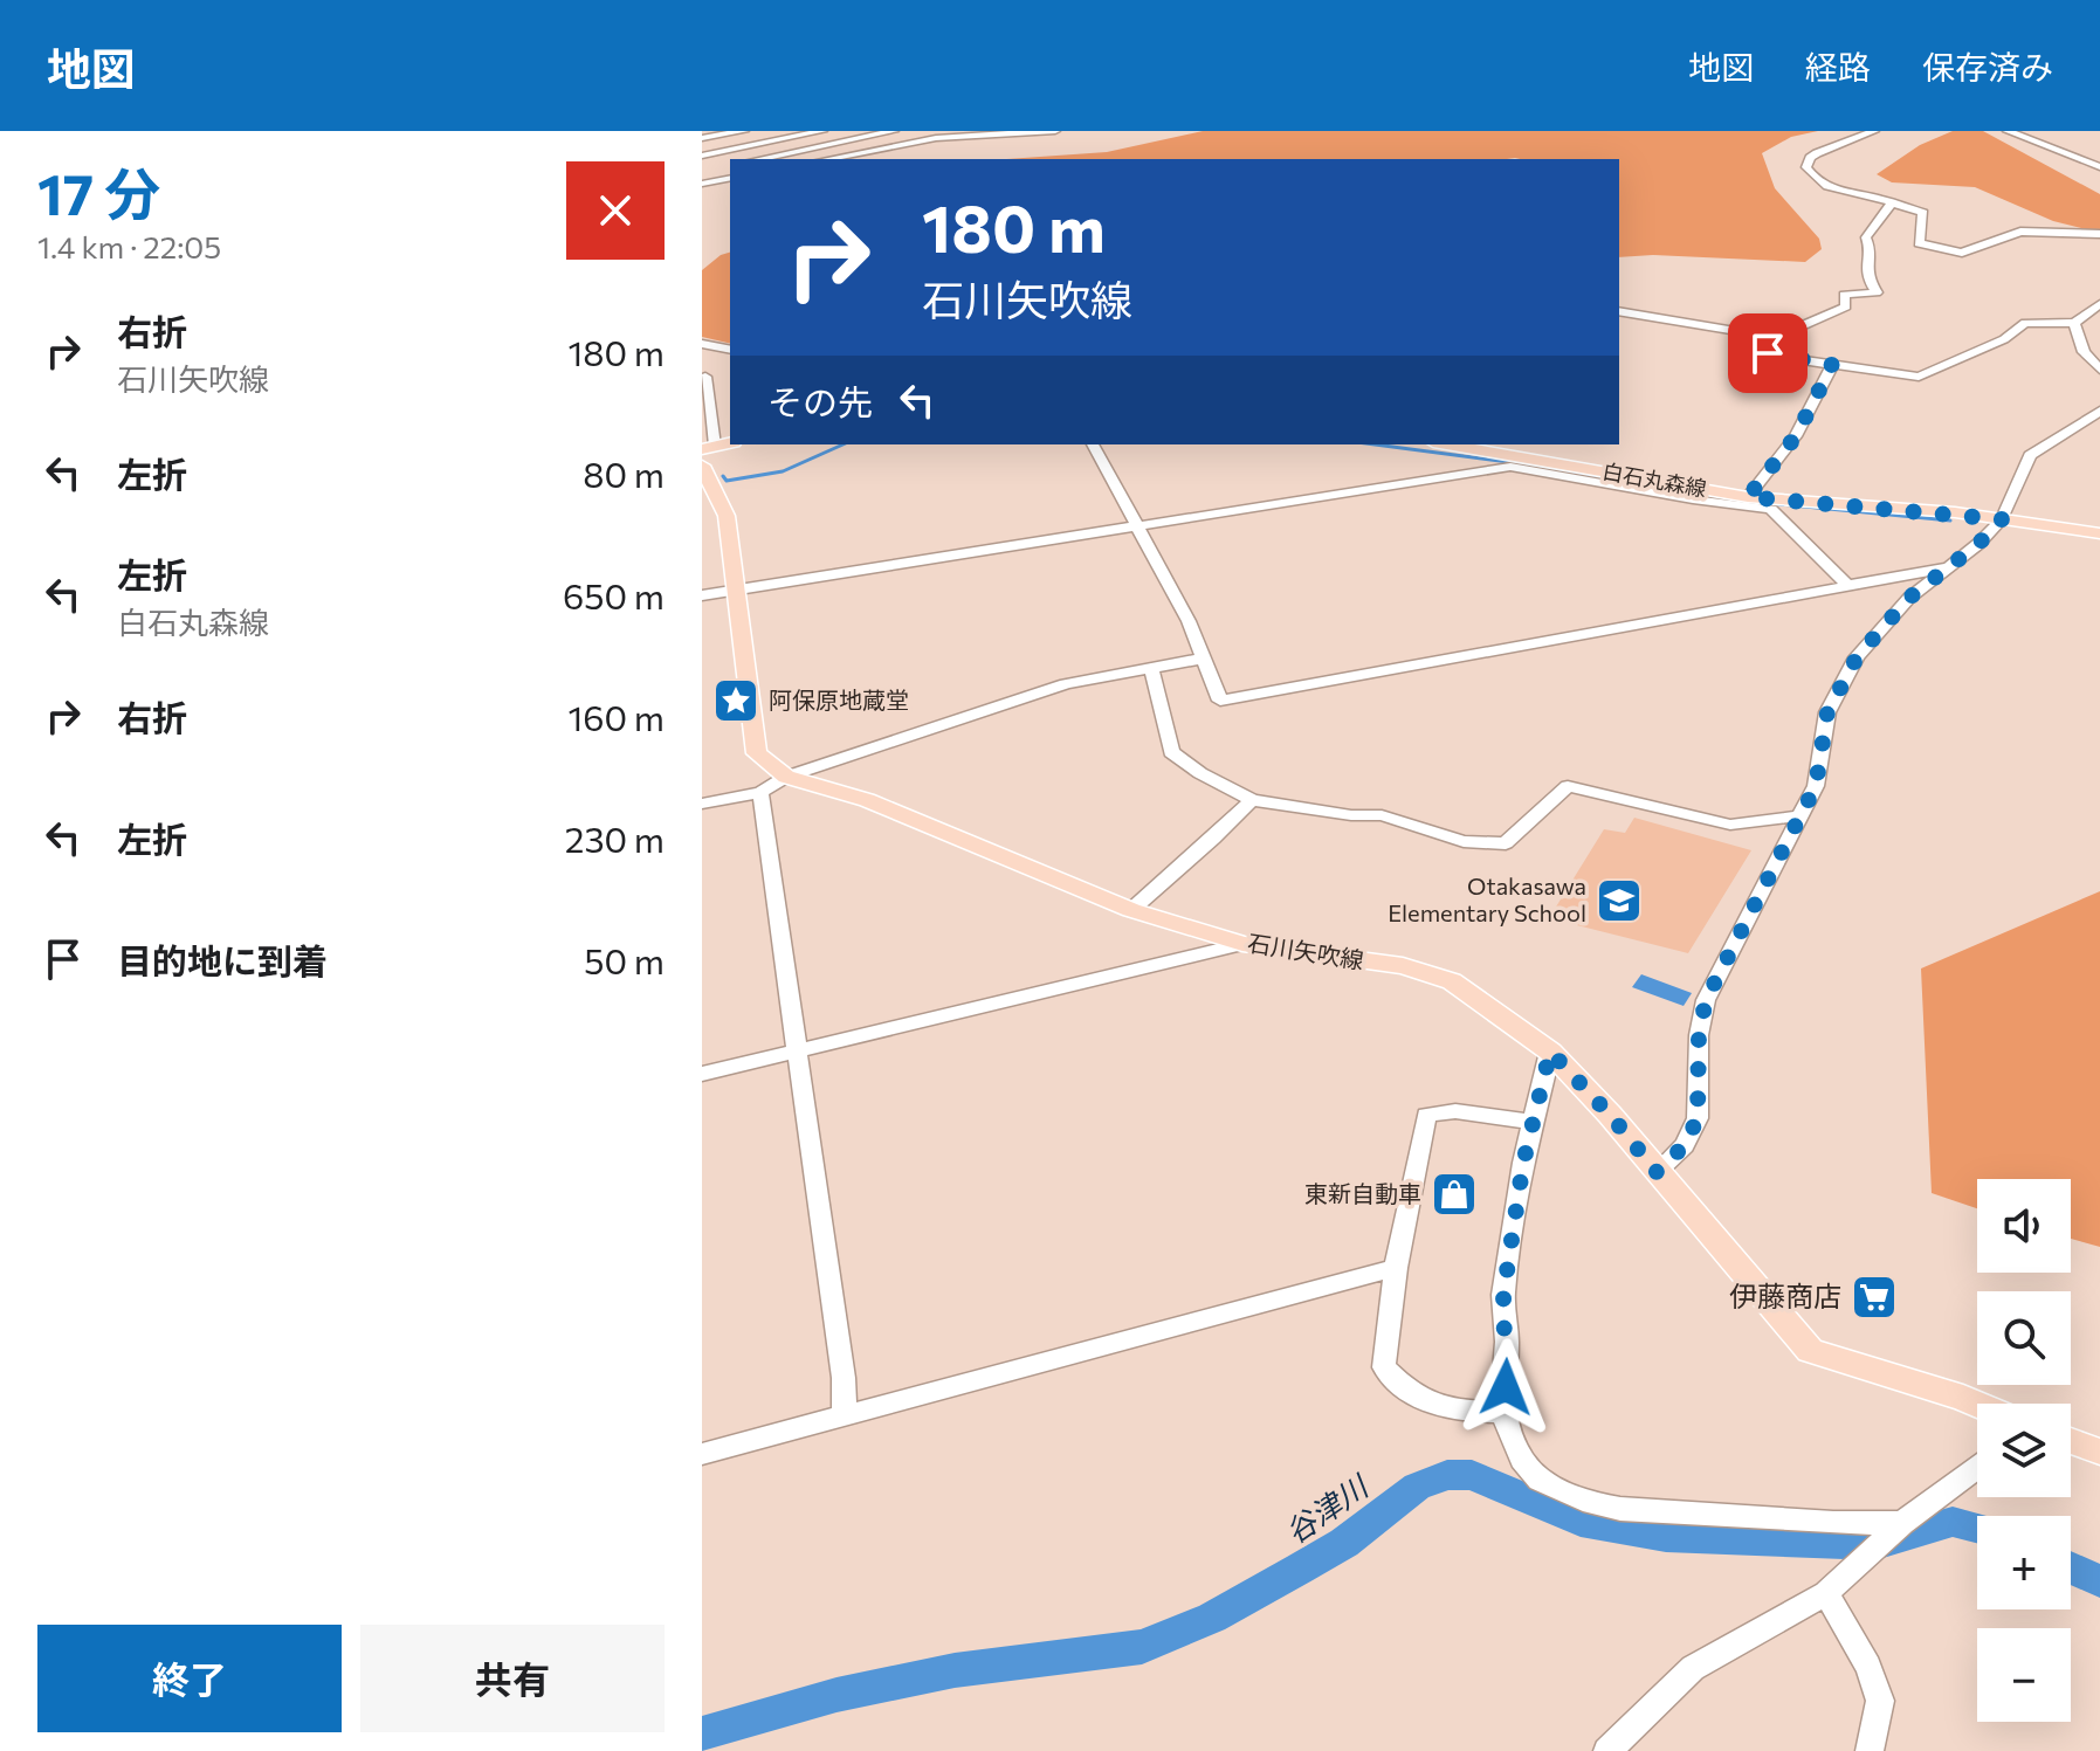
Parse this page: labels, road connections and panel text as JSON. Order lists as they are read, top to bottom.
{
  "streets": {
    "main road": ["白石丸森線", "石川矢吹線"]
  },
  "water": ["谷津川"],
  "places": {
    "place": ["阿保原地蔵堂"],
    "school or university": ["Otakasawa Elementary School"],
    "shop": ["東新自動車"],
    "supermarket": ["伊藤商店"]
  },
  "page": {
    "header": "地図",
    "nav": ["地図", "経路", "保存済み"],
    "heading": ["17 分", "1.4 km · 22:05"],
    "turn": ["180 m", "石川矢吹線"],
    "list": [
      {
        "name": "右折",
        "note": "石川矢吹線",
        "value": "180 m"
      },
      {
        "name": "左折",
        "value": "80 m"
      },
      {
        "name": "左折",
        "note": "白石丸森線",
        "value": "650 m"
      },
      {
        "name": "右折",
        "value": "160 m"
      },
      {
        "name": "左折",
        "value": "230 m"
      },
      {
        "name": "目的地に到着",
        "value": "50 m"
      }
    ],
    "then": "その先",
    "map_buttons": ["+", "−"],
    "buttons": ["終了", "共有"]
  }
}
